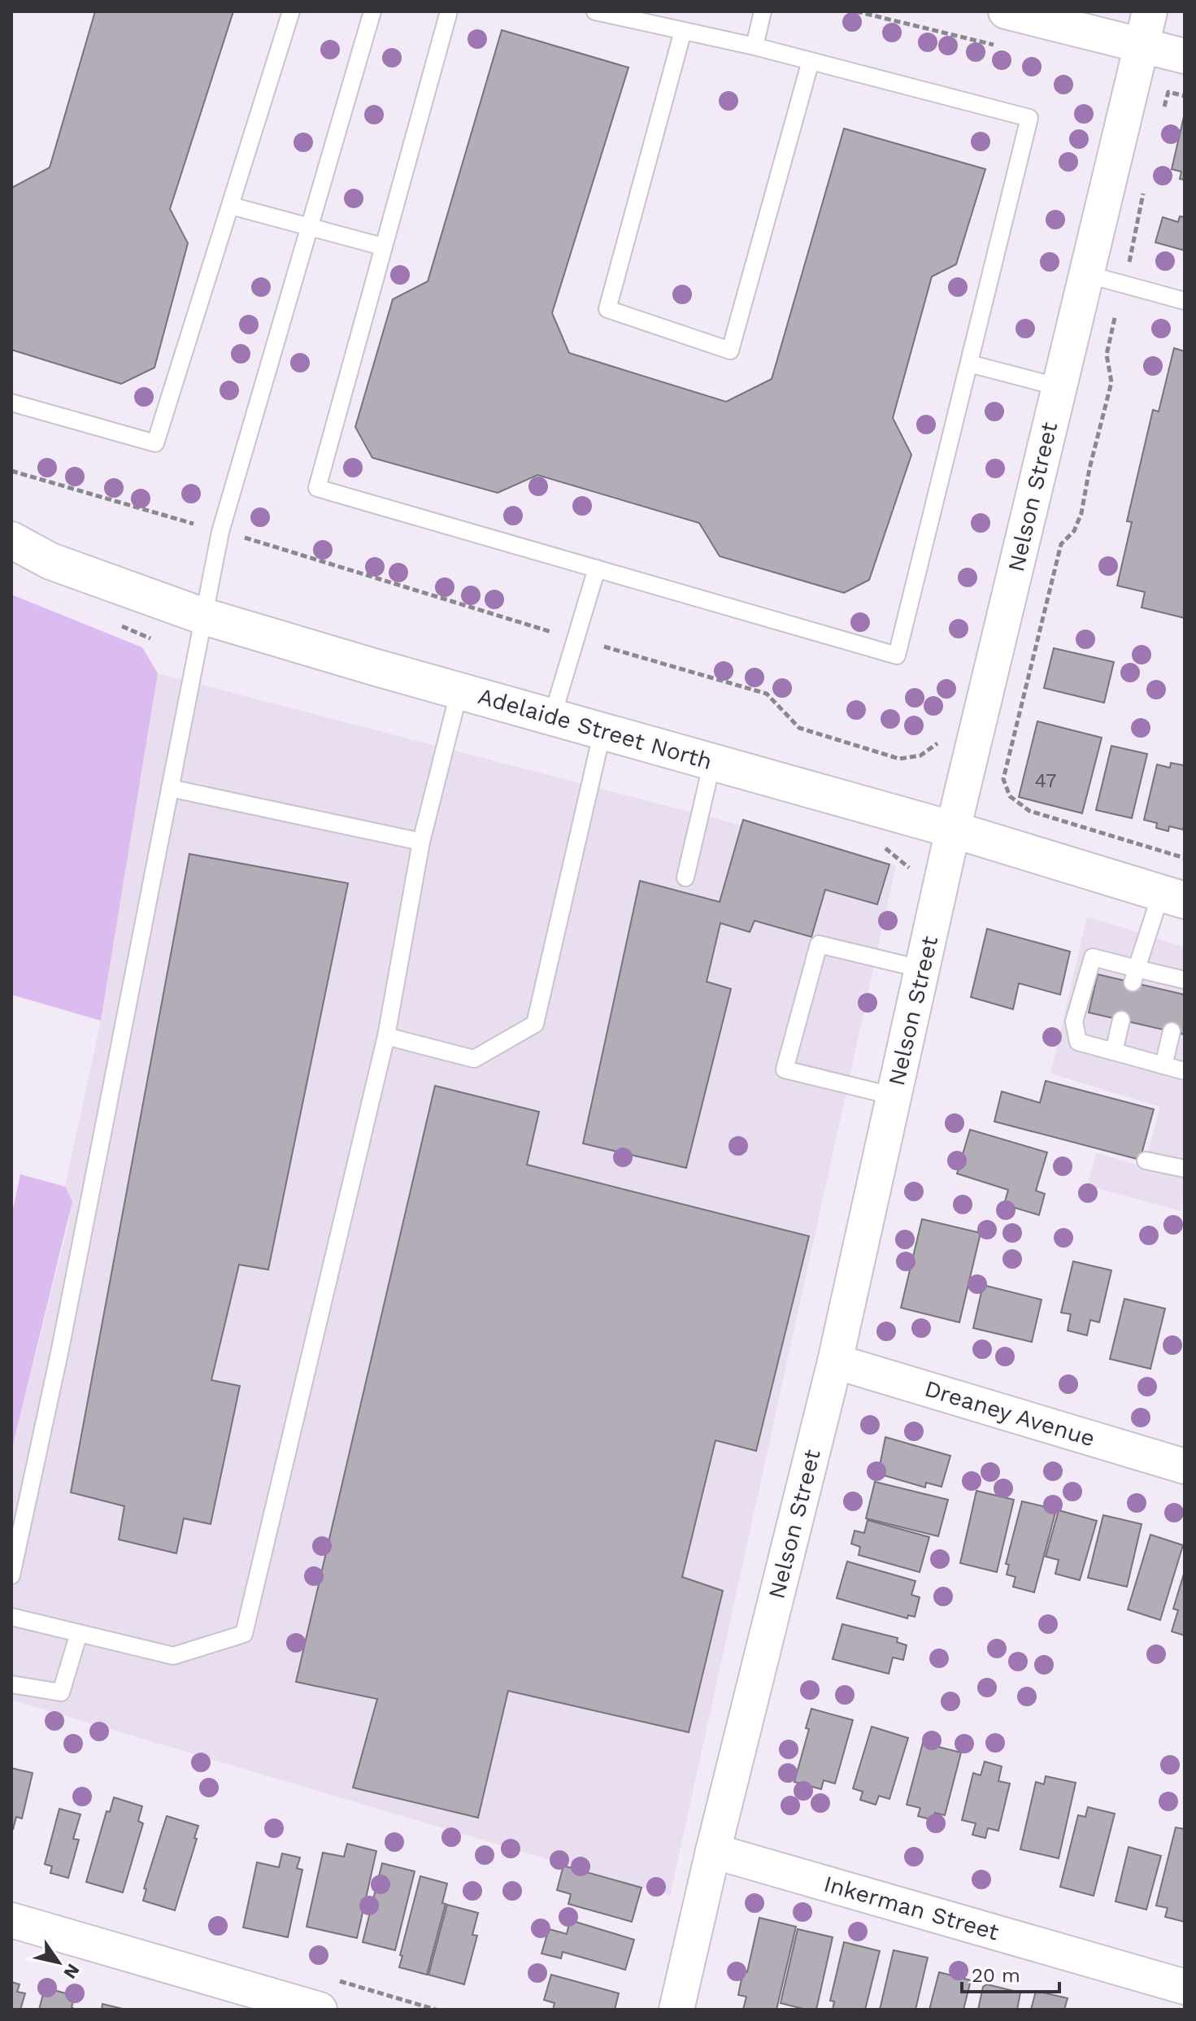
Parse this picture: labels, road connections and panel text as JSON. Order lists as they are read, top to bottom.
{
  "streets": {
    "main road": ["Adelaide Street North"],
    "street": ["Nelson Street", "Dreaney Avenue", "Inkerman Street"]
  },
  "crossings": [
    ["Nelson Street", "Adelaide Street North"],
    ["Nelson Street", "Dreaney Avenue"],
    ["Nelson Street", "Inkerman Street"]
  ],
  "house_numbers": ["47"],
  "scale_bar": "20 m",
  "north": "bottom right"
}
